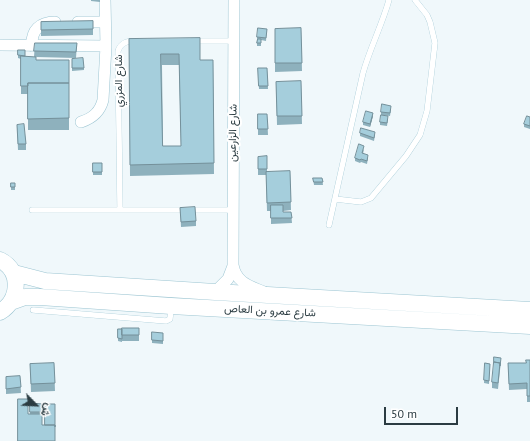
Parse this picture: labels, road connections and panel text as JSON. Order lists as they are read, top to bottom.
{
  "streets": {
    "main road": ["شارع عمرو بن العاص"],
    "street": ["شارع الزارعين"],
    "lane": ["شارع المزري"]
  },
  "crossings": [
    ["شارع الزارعين", "شارع عمرو بن العاص"]
  ],
  "scale_bar": "50 m",
  "north": "bottom right"
}
